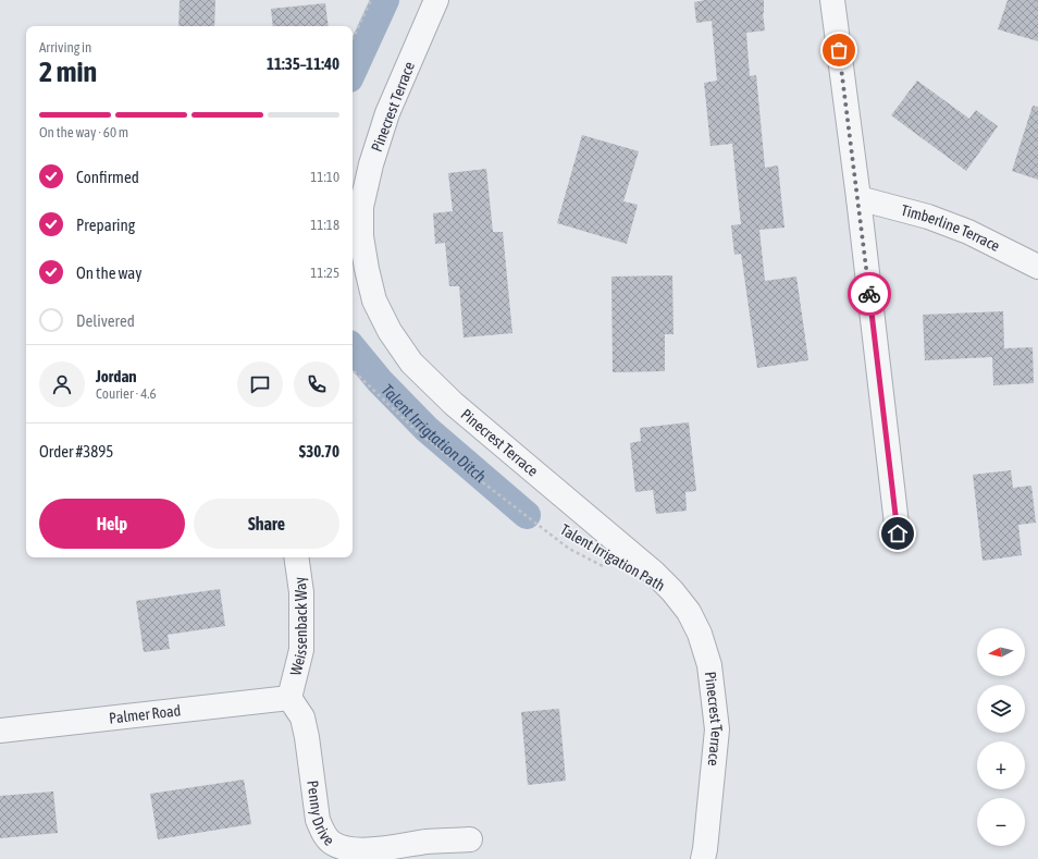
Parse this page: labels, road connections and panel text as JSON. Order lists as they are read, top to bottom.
{
  "streets": {
    "street": [
      "Pinecrest Terrace",
      "Timberline Terrace",
      "Weissenback Way",
      "Palmer Road",
      "Penny Drive"
    ],
    "path": ["Talent Irrigation Path"]
  },
  "crossings": [
    ["Weissenback Way", "Palmer Road"],
    ["Weissenback Way", "Penny Drive"],
    ["Palmer Road", "Penny Drive"]
  ],
  "water": ["Talent Irrigtation Ditch"],
  "north": "left",
  "page": {
    "heading": ["2 min", "Arriving in", "11:35–11:40"],
    "panel": [
      "Jordan",
      "Courier · 4.6",
      "Order #3895",
      "$30.70"
    ],
    "bar": "On the way · 60 m",
    "list": [
      ["Confirmed", "11:10"],
      ["Preparing", "11:18"],
      ["On the way", "11:25"],
      "Delivered"
    ],
    "buttons": ["Help", "Share"],
    "map_buttons": ["+", "−"]
  }
}
